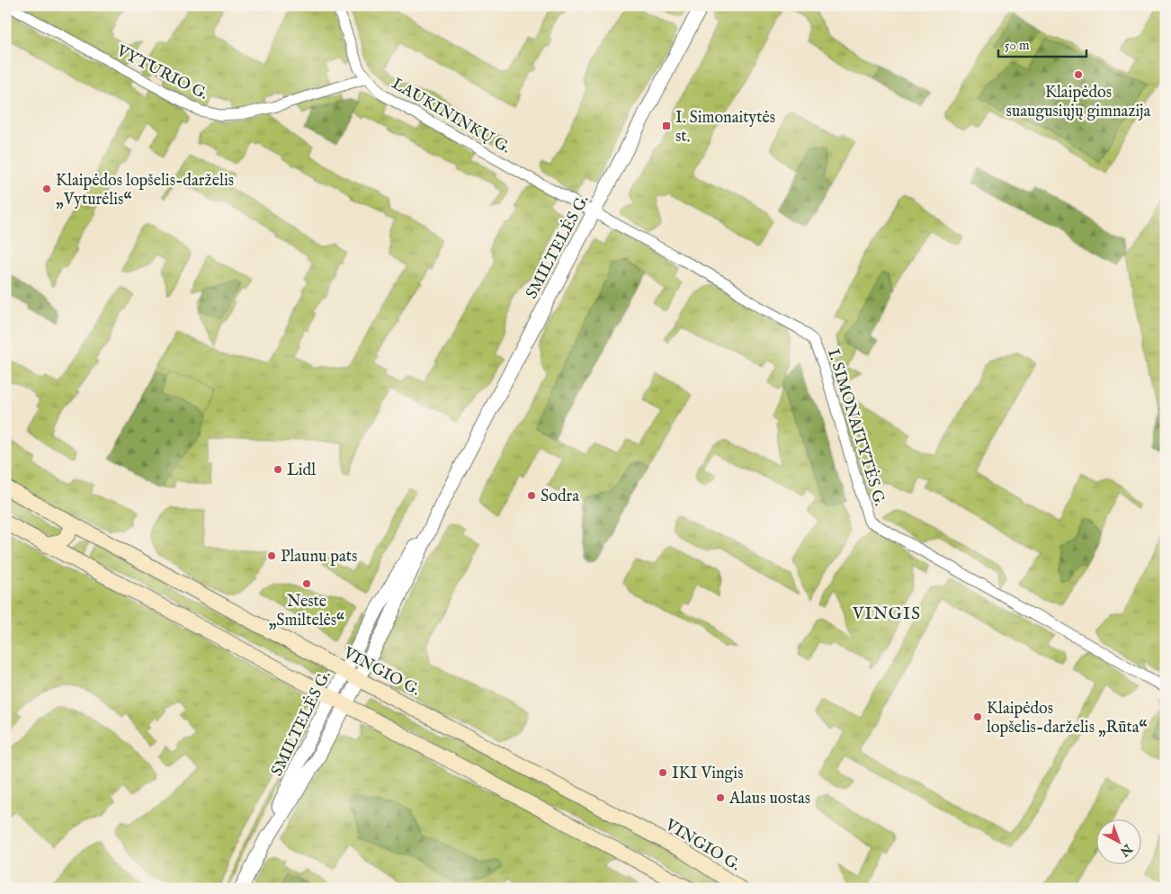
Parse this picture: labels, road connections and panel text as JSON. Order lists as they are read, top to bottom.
{
  "streets": {
    "main road": ["VINGIO G."],
    "street": [
      "VYTURIO G.",
      "LAUKININKŲ G.",
      "SMILTELĖS G.",
      "I. SIMONAITYTĖS G."
    ]
  },
  "crossings": [
    ["VYTURIO G.", "LAUKININKŲ G."],
    ["LAUKININKŲ G.", "SMILTELĖS G."],
    ["LAUKININKŲ G.", "I. SIMONAITYTĖS G."],
    ["SMILTELĖS G.", "I. SIMONAITYTĖS G."],
    ["SMILTELĖS G.", "VINGIO G."]
  ],
  "districts": ["VINGIS"],
  "places": {
    "other": [
      "Klaipėdos suaugusiųjų gimnazija",
      "Klaipėdos lopšelis-darželis „Vyturėlis“",
      "Lidl",
      "Sodra",
      "Plaunu pats",
      "Neste „Smiltelės“",
      "Klaipėdos lopšelis-darželis „Rūta“",
      "IKI Vingis",
      "Alaus uostas"
    ],
    "transit": ["I. Simonaitytės st."]
  },
  "scale_bar": "50 m",
  "north": "bottom right"
}
